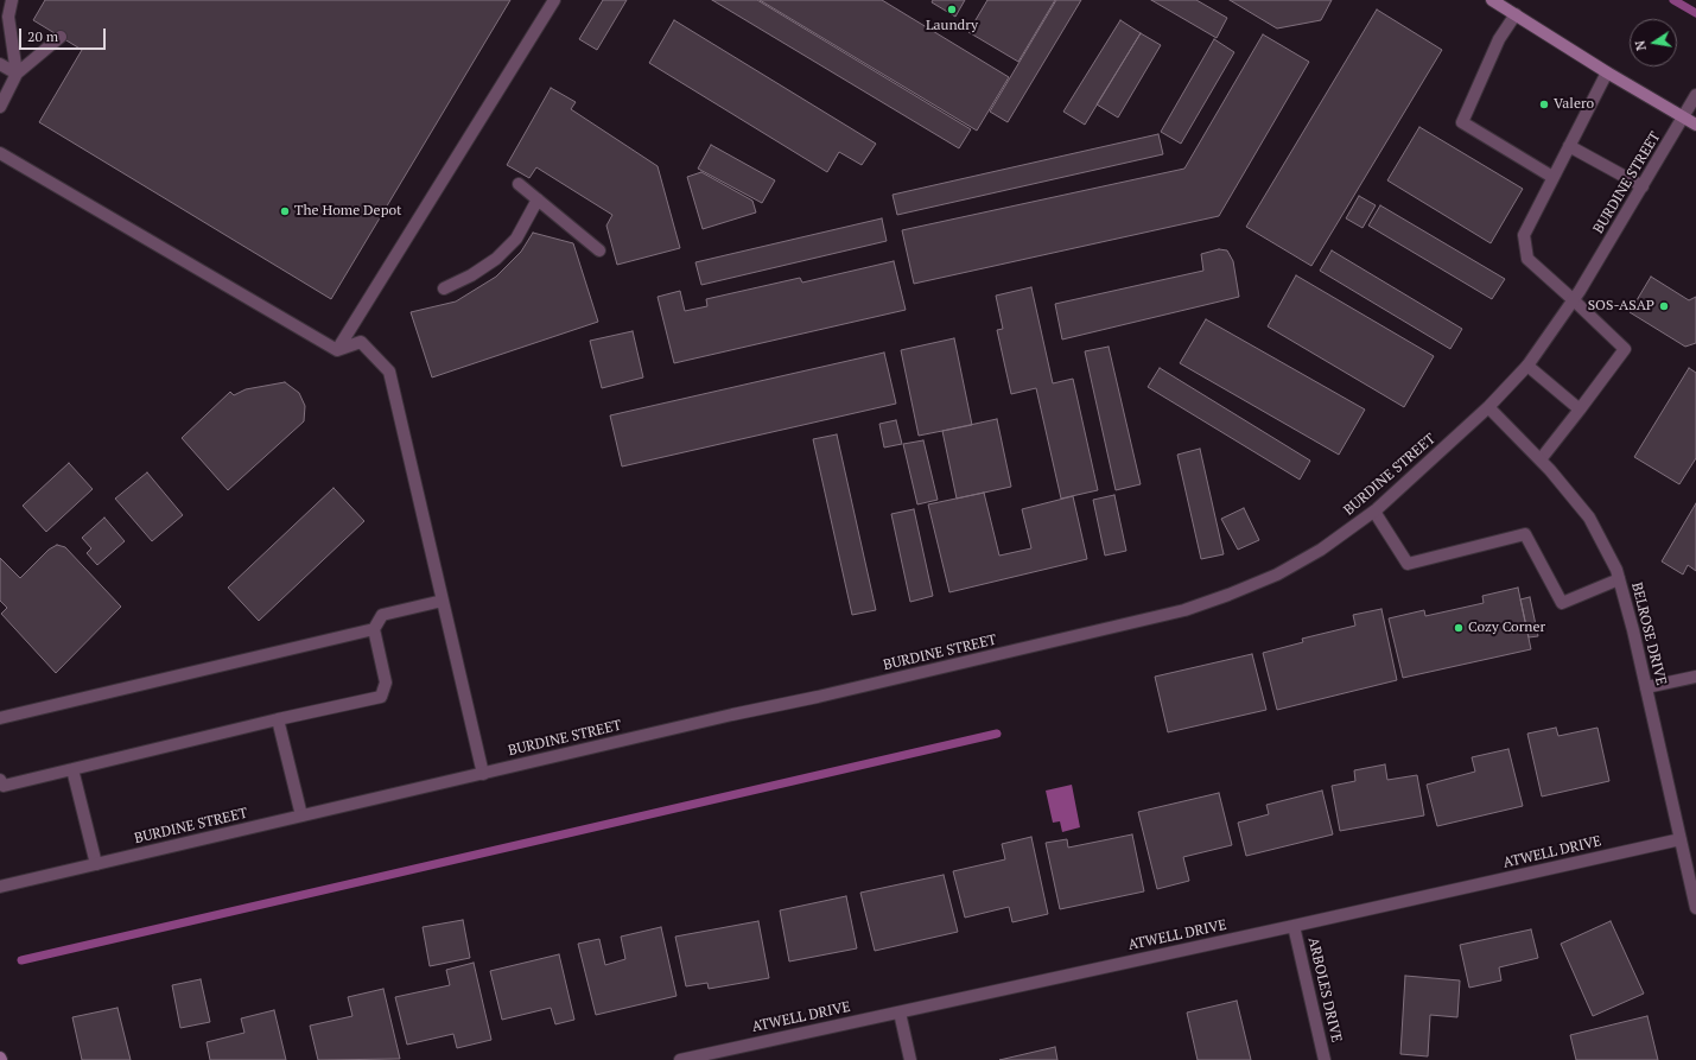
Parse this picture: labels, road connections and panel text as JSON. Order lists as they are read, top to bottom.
{
  "streets": {
    "street": [
      "BURDINE STREET",
      "BELROSE DRIVE",
      "ATWELL DRIVE",
      "ARBOLES DRIVE"
    ]
  },
  "crossings": [
    ["BURDINE STREET", "BELROSE DRIVE"],
    ["BELROSE DRIVE", "ATWELL DRIVE"],
    ["ATWELL DRIVE", "ARBOLES DRIVE"]
  ],
  "places": [
    "Laundry",
    "Valero",
    "The Home Depot",
    "SOS-ASAP",
    "Cozy Corner"
  ],
  "scale_bar": "20 m",
  "north": "left"
}
